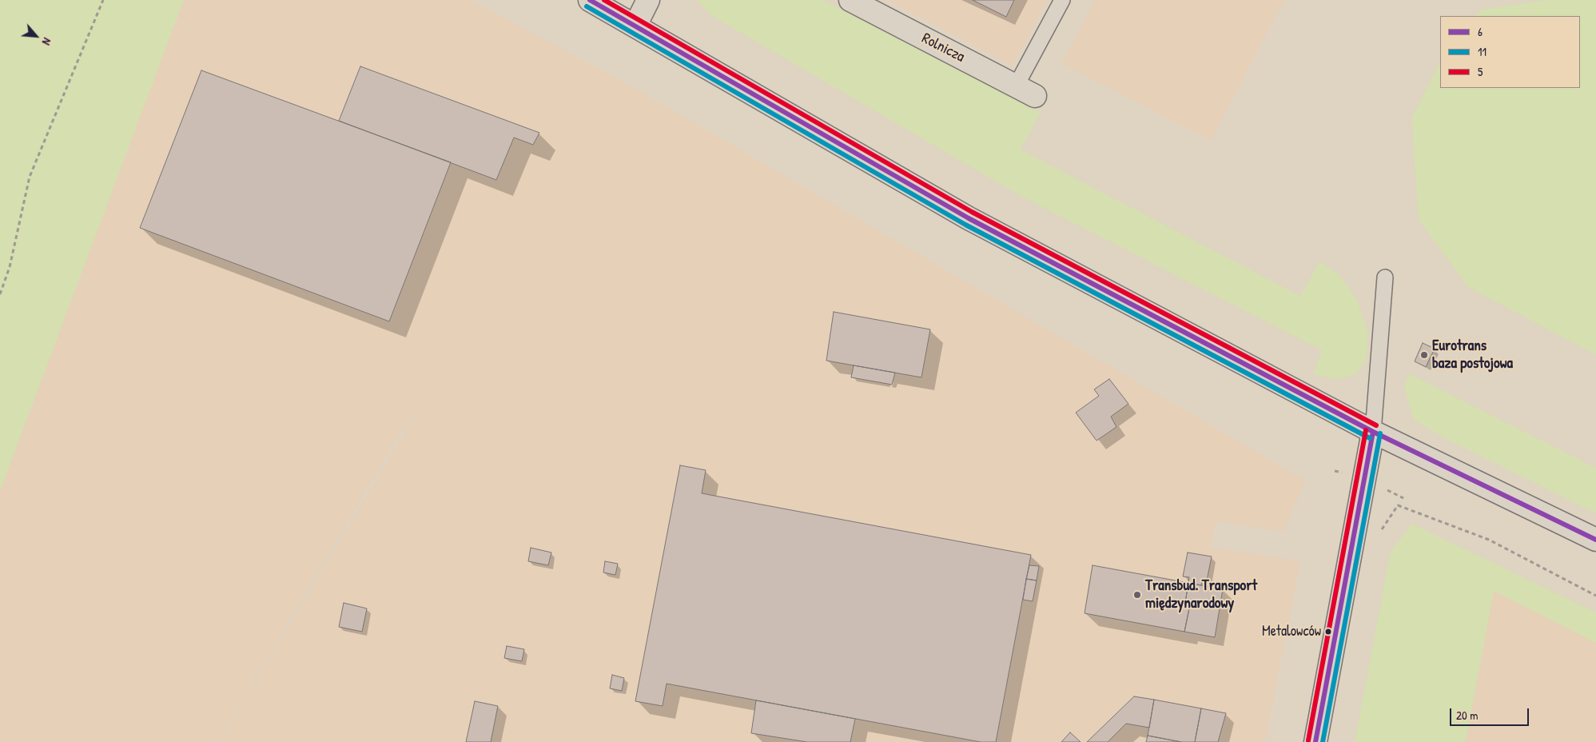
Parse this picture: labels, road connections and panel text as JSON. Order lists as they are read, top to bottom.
{
  "streets": {
    "main road": ["Rolnicza"]
  },
  "places": ["Eurotrans baza postojowa", "Transbud. Transport międzynarodowy", "Metalowców"],
  "lines": ["transit line 6", "transit line 5", "transit line 11"],
  "legend": ["6", "11", "5"],
  "scale_bar": "20 m",
  "north": "bottom right"
}
